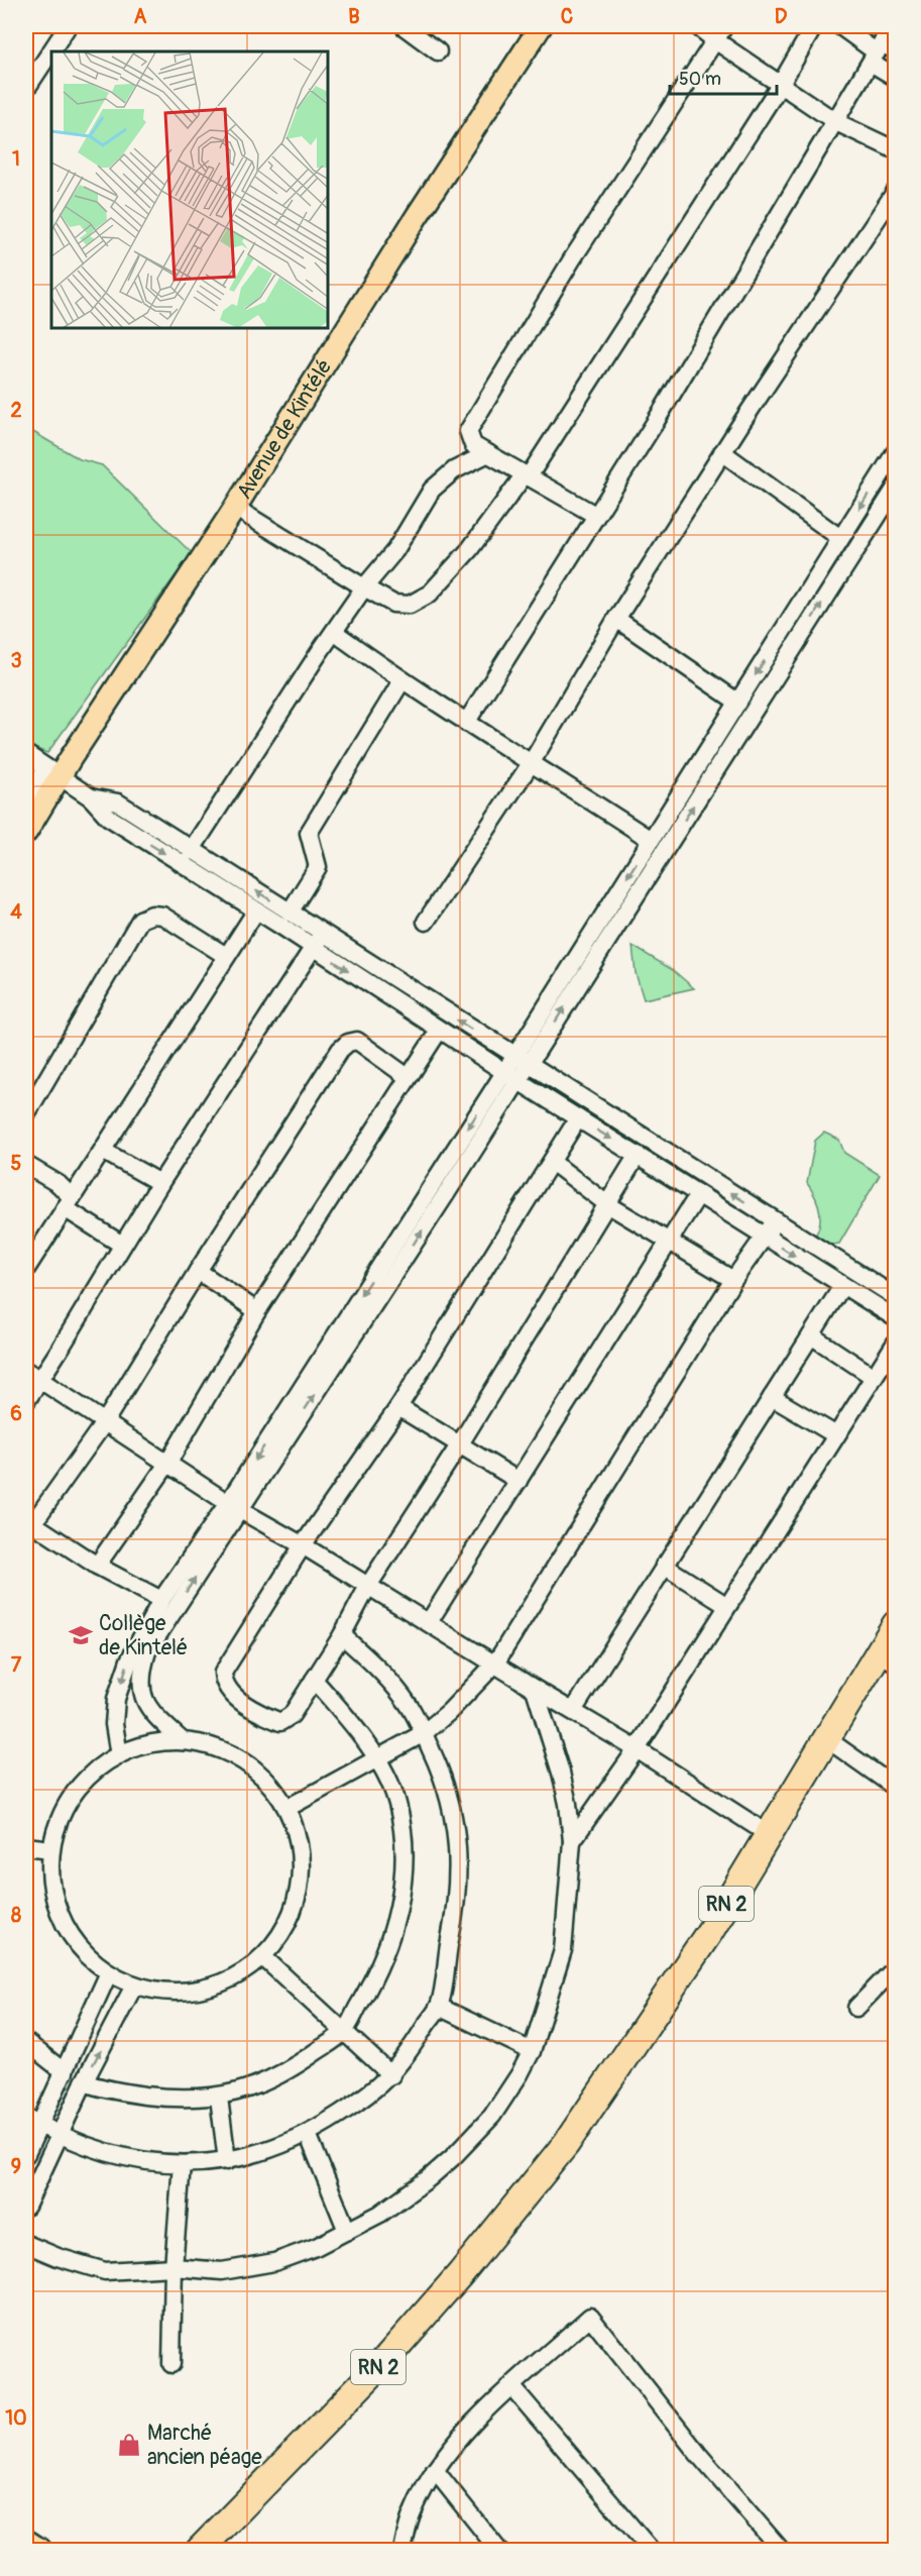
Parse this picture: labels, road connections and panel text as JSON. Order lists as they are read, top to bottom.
{
  "streets": {
    "highway": ["RN 2"],
    "main road": ["Avenue de Kintélé"]
  },
  "places": {
    "school or university": ["Collège de Kintelé"],
    "shop": ["Marché ancien péage"]
  },
  "scale_bar": "50 m",
  "grid": {
    "columns": [
      "A",
      "B",
      "C",
      "D"
    ],
    "rows": [
      "1",
      "2",
      "3",
      "4",
      "5",
      "6",
      "7",
      "8",
      "9",
      "10"
    ]
  }
}
